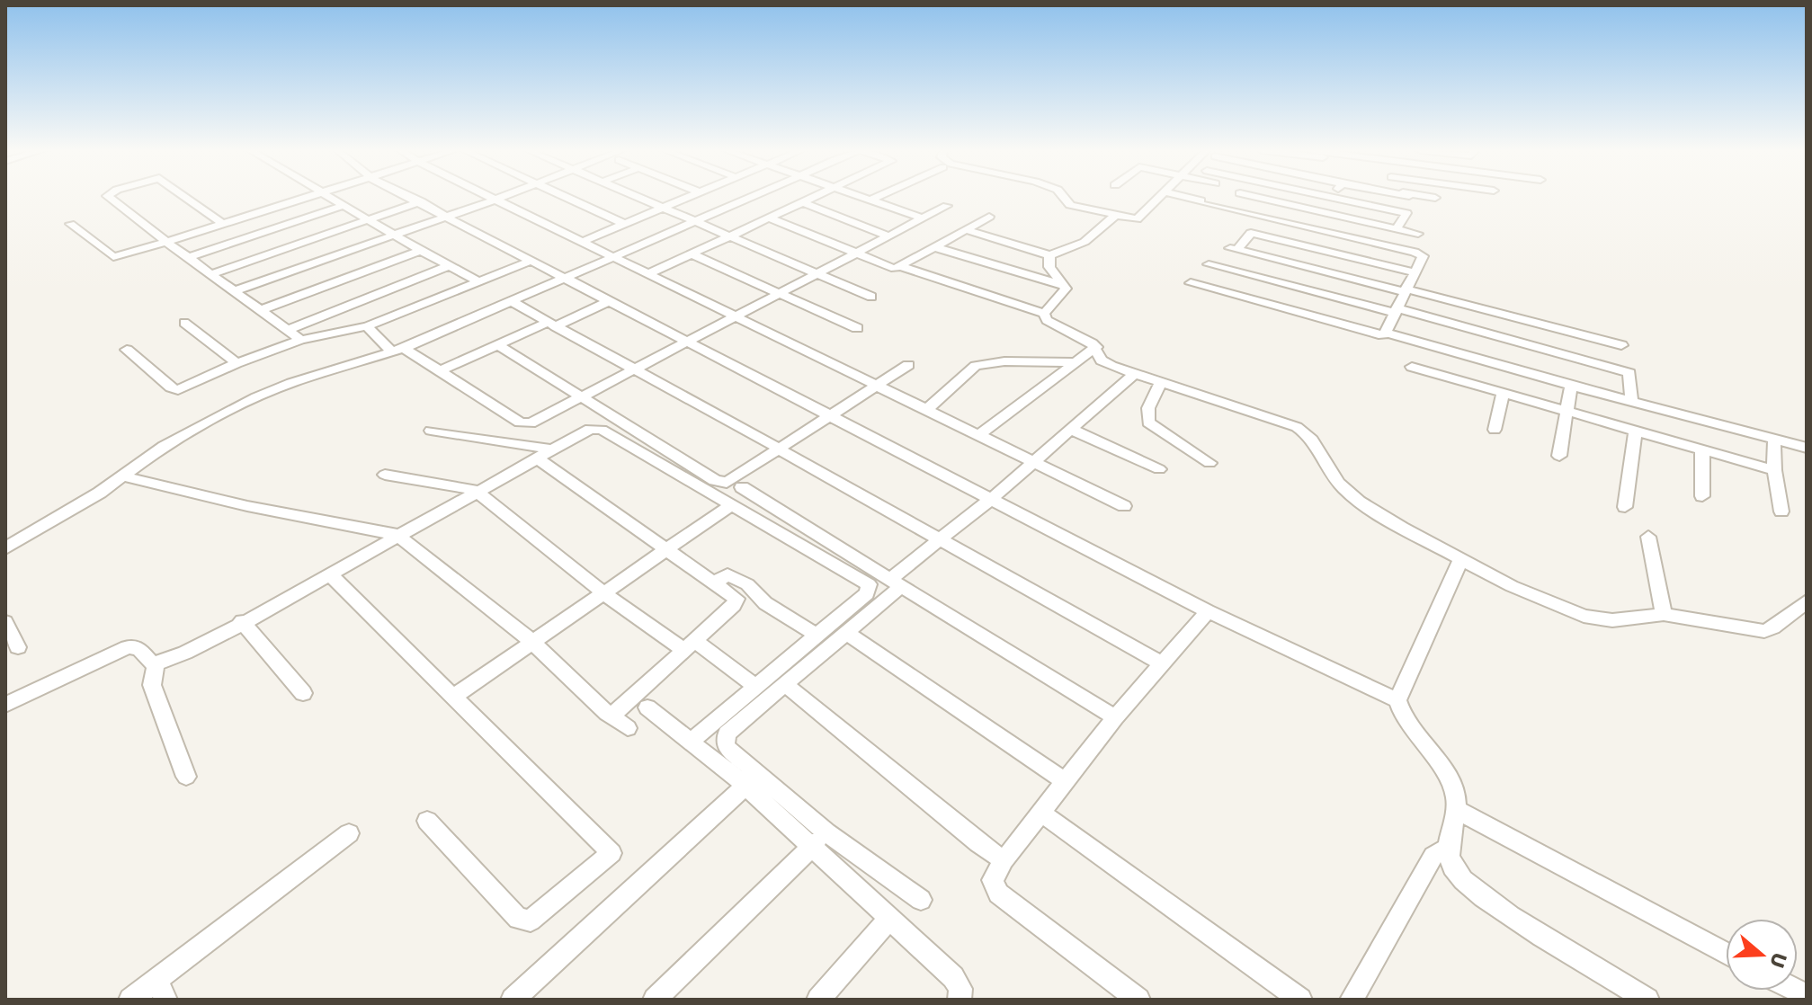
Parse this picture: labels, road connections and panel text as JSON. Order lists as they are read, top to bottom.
{
  "north": "right"
}
